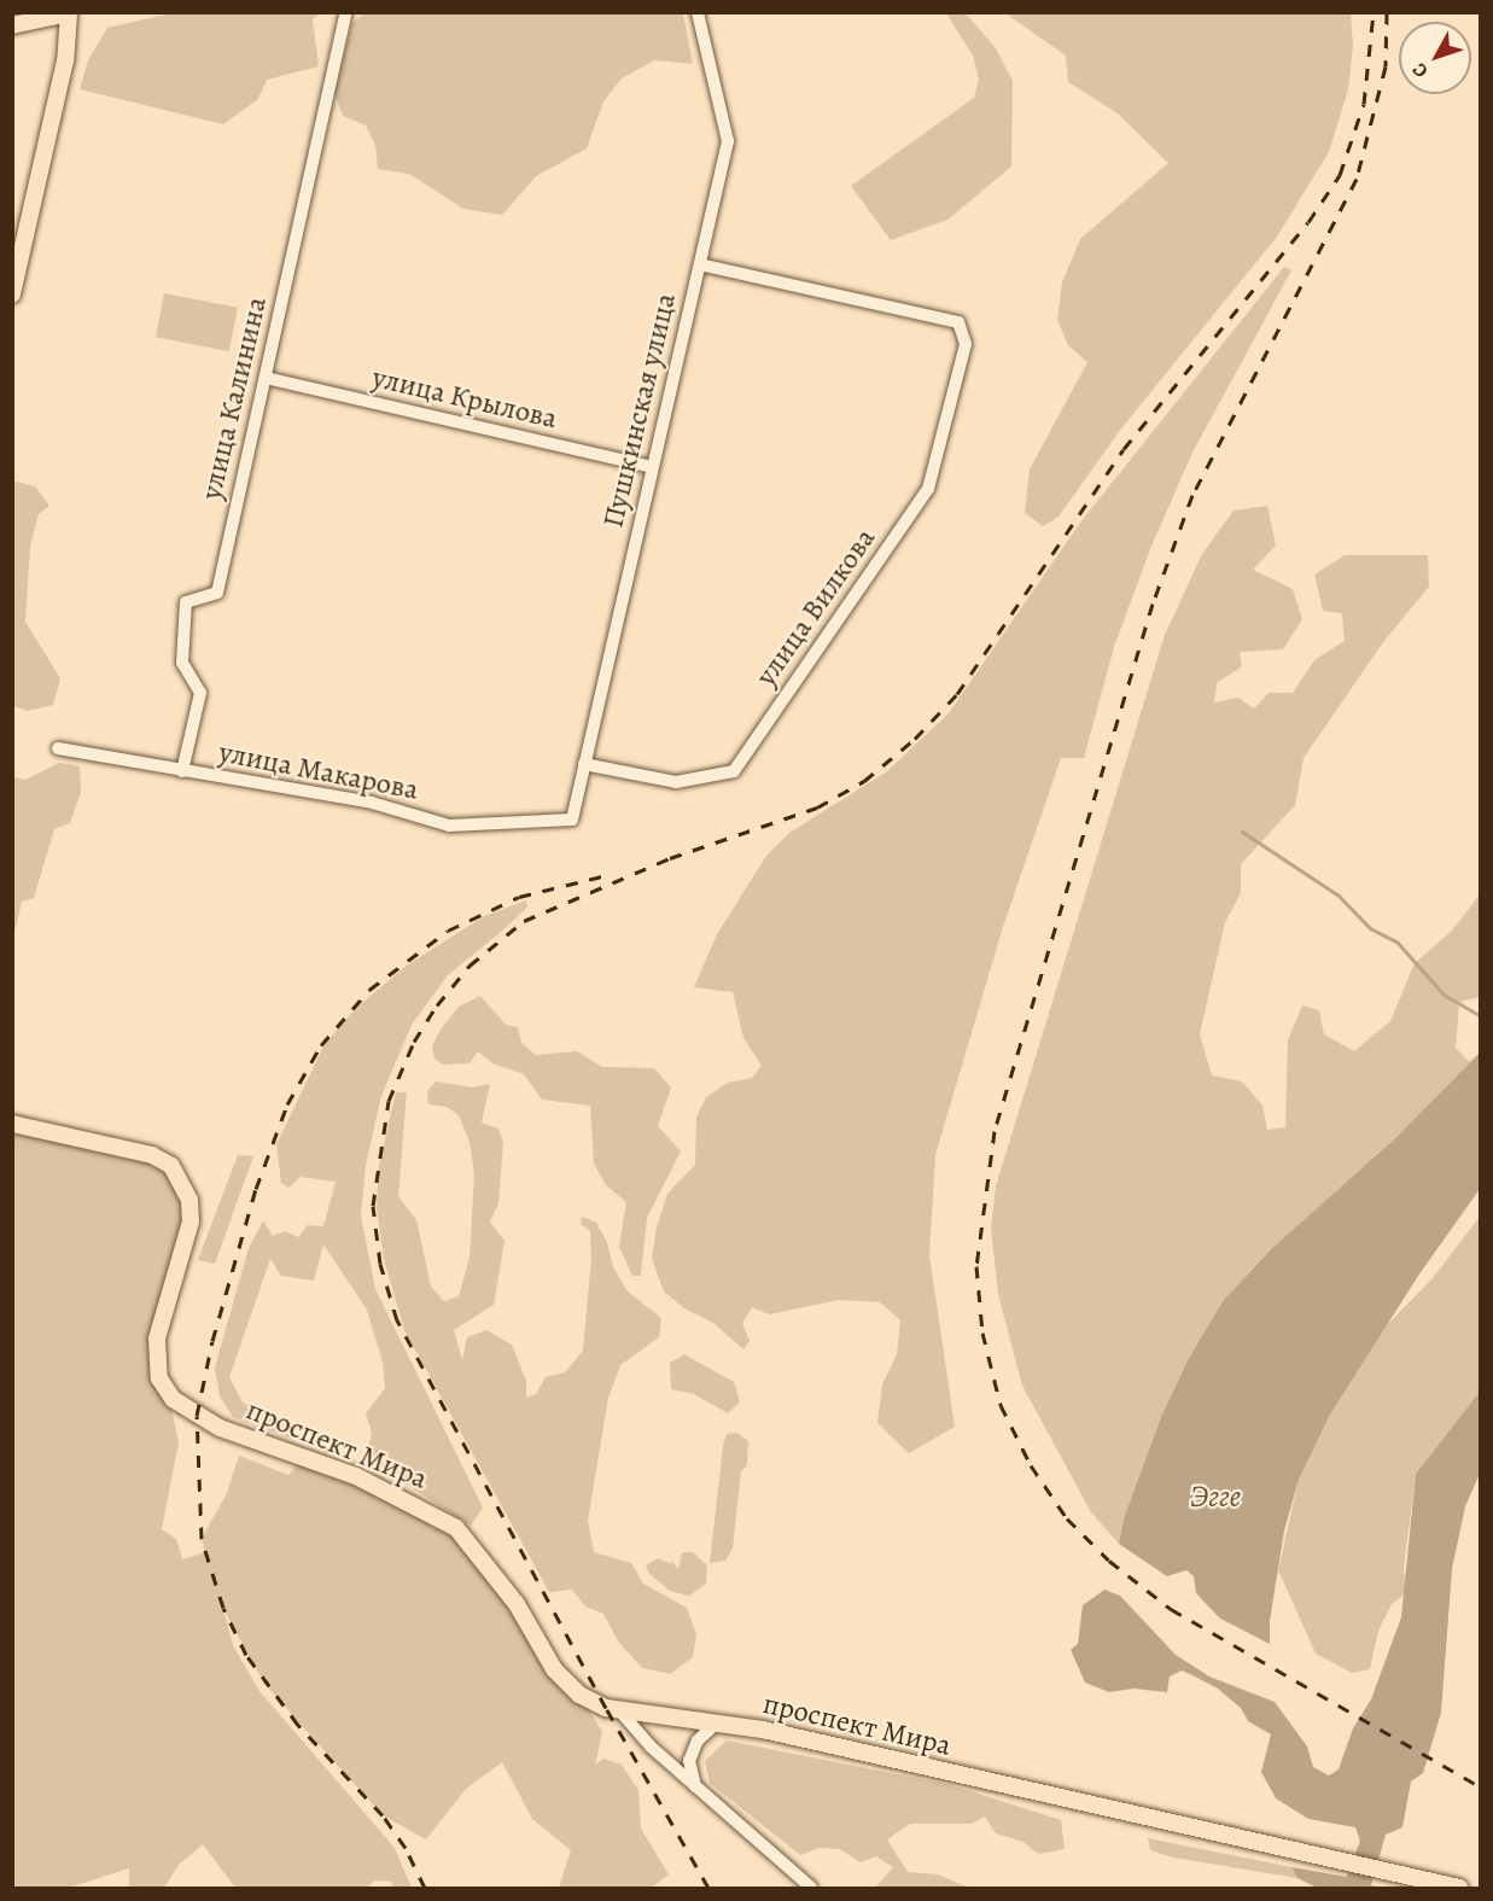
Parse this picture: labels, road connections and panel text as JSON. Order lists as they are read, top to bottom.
{
  "streets": {
    "main road": ["проспект Мира"],
    "street": [
      "улица Калинина",
      "улица Крылова",
      "Пушкинская улица",
      "улица Вилкова",
      "улица Макарова"
    ]
  },
  "crossings": [
    ["улица Калинина", "улица Крылова"],
    ["улица Калинина", "улица Макарова"],
    ["улица Крылова", "Пушкинская улица"],
    ["Пушкинская улица", "улица Вилкова"],
    ["Пушкинская улица", "улица Макарова"]
  ],
  "water": ["Эгге"],
  "north": "bottom left"
}
